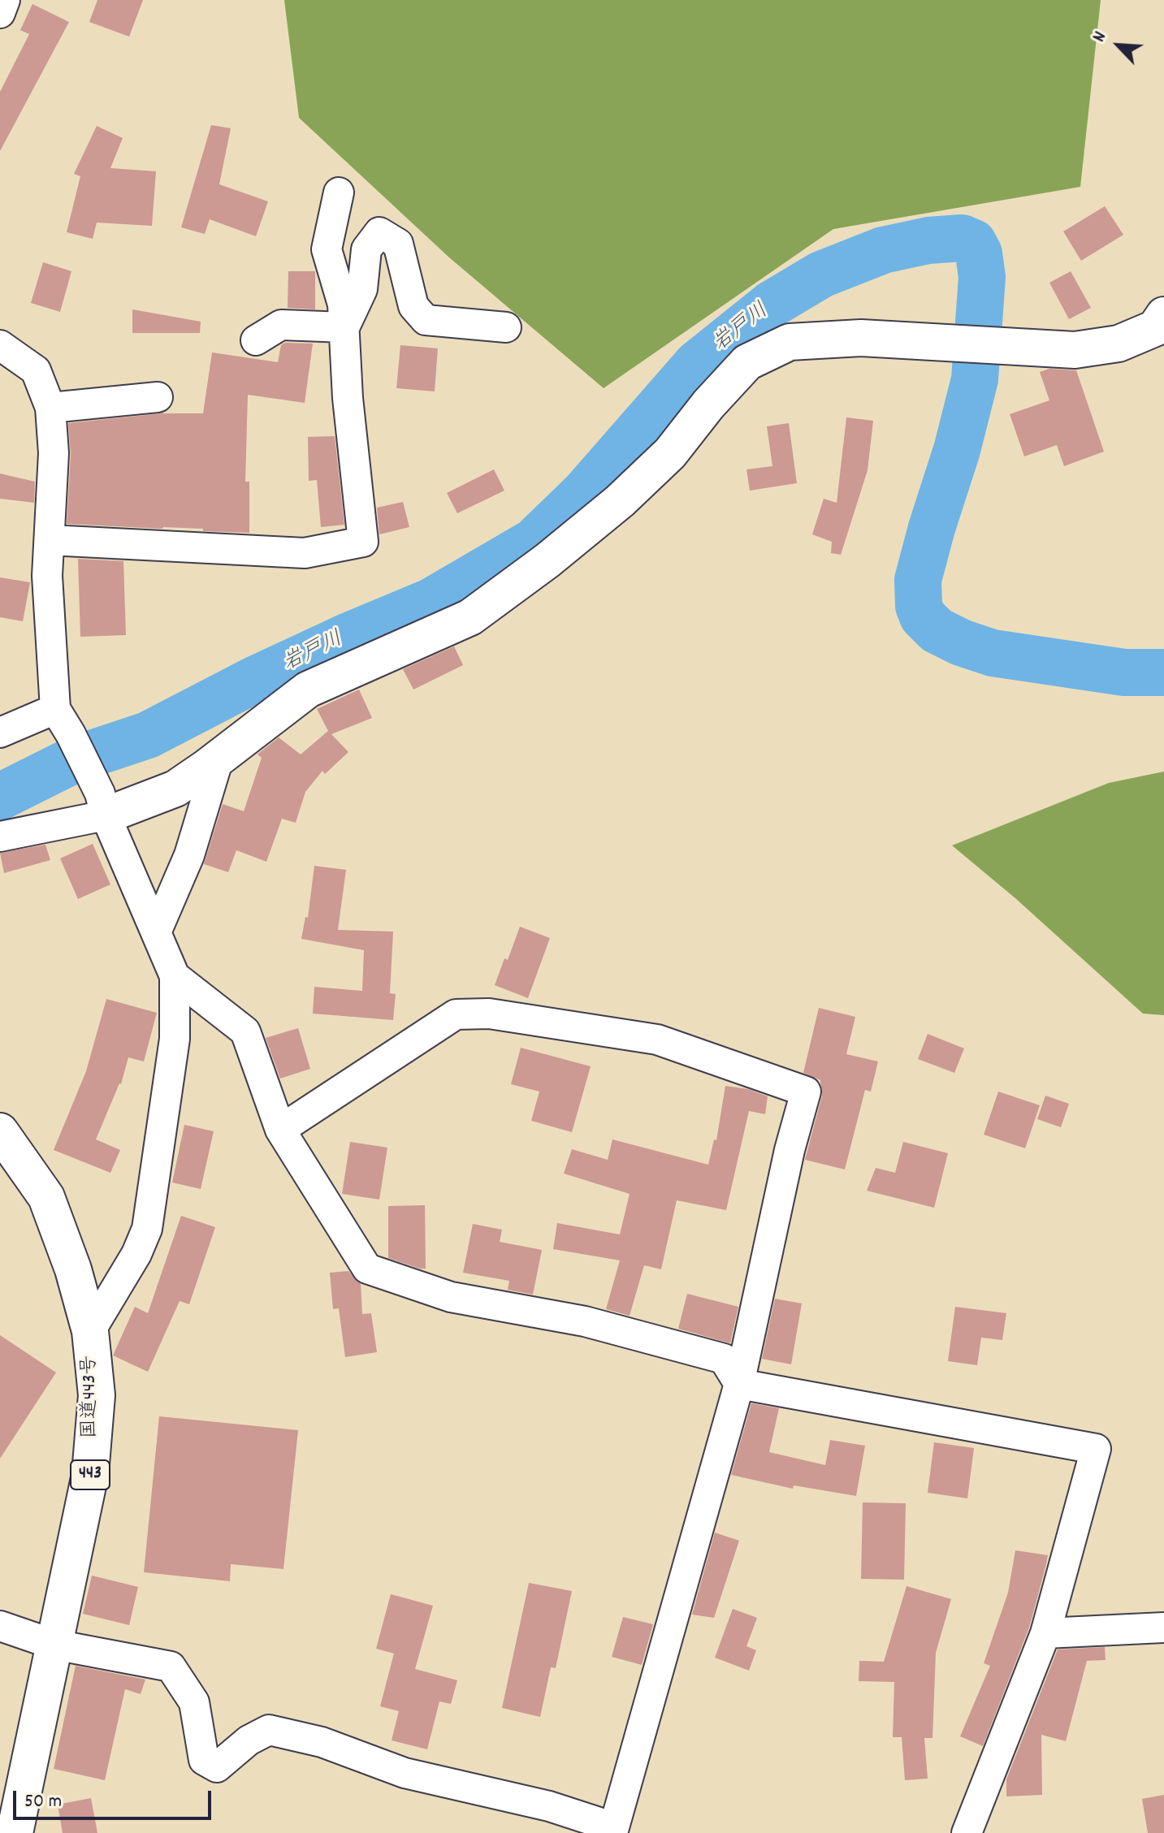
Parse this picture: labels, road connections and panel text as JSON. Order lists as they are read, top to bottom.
{
  "streets": {
    "main road": ["国道443号", "443"]
  },
  "water": ["岩戸川"],
  "scale_bar": "50 m",
  "north": "top left"
}
